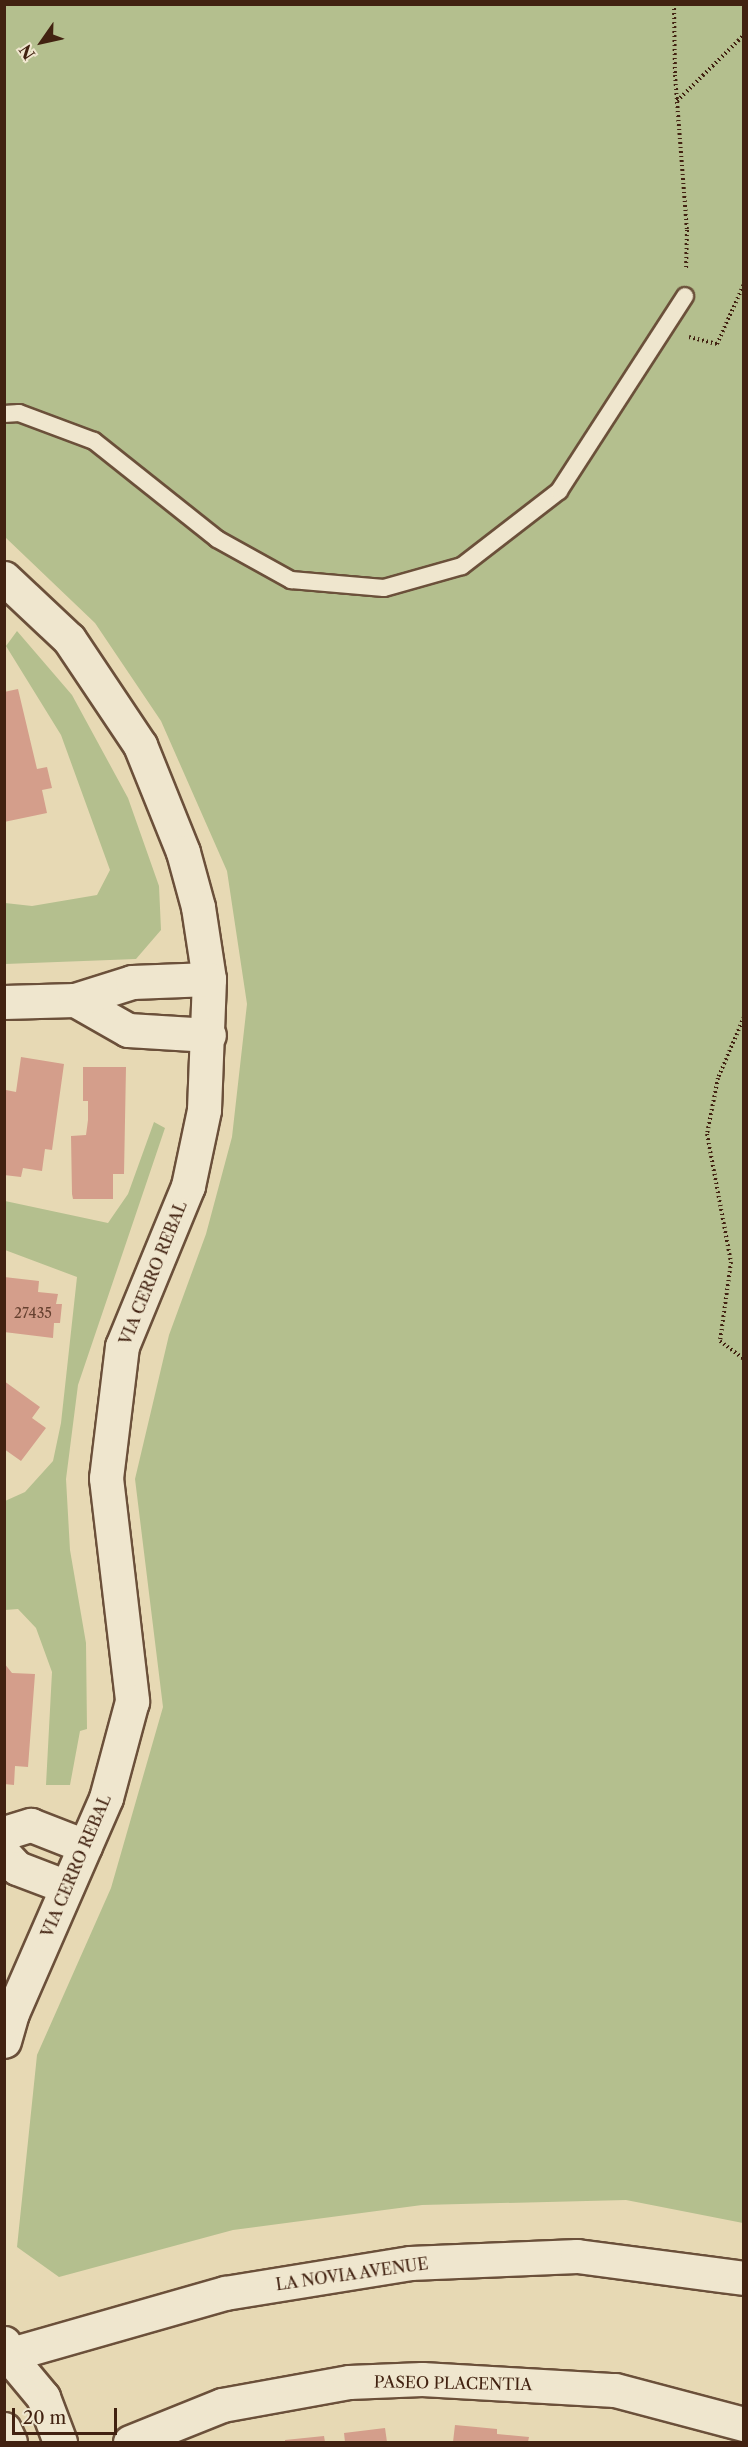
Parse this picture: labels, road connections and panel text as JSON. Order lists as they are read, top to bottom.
{
  "streets": {
    "street": ["VIA CERRO REBAL", "LA NOVIA AVENUE", "PASEO PLACENTIA"]
  },
  "house_numbers": ["27435"],
  "scale_bar": "20 m",
  "north": "bottom left"
}
